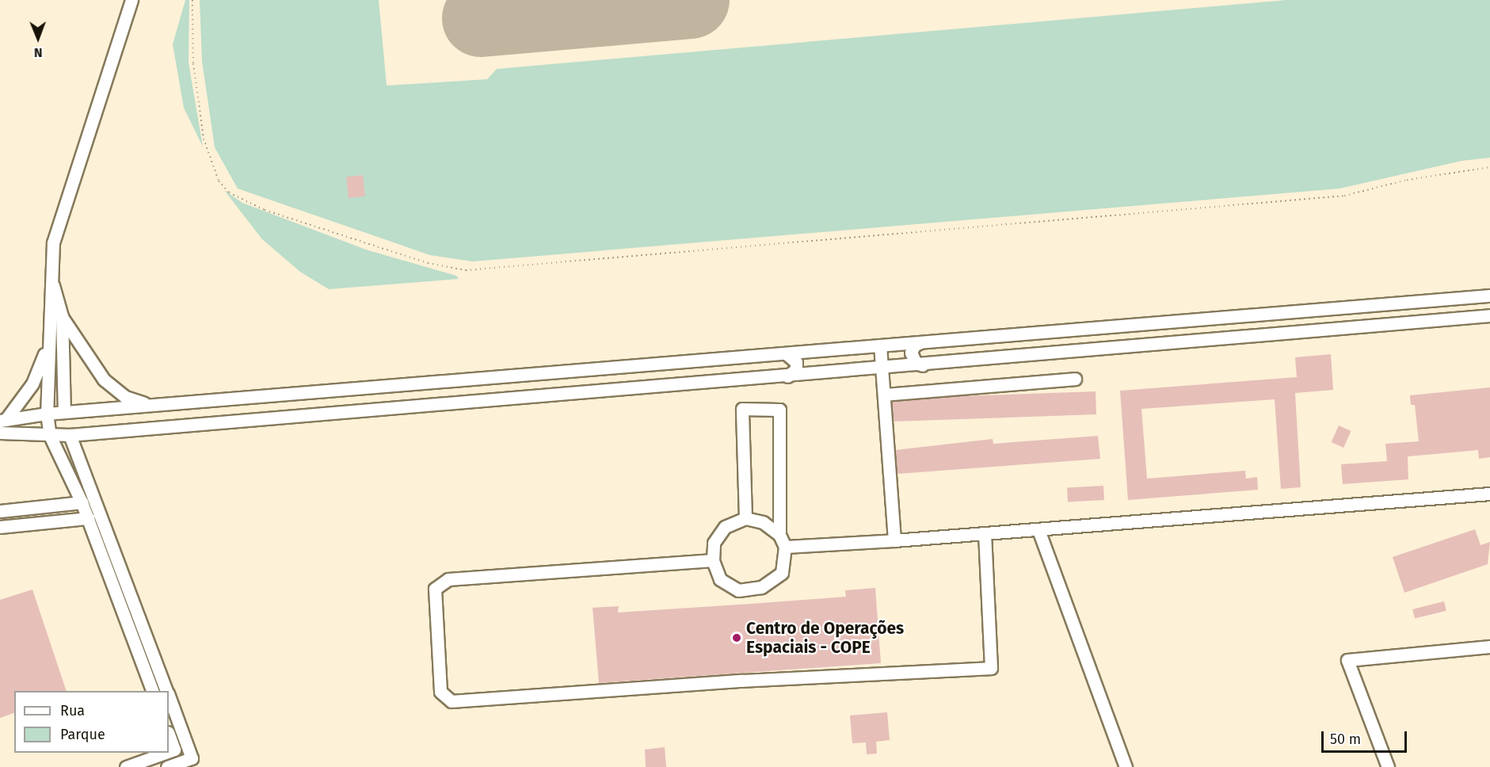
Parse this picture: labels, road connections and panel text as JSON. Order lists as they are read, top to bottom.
{
  "places": ["Centro de Operações Espaciais - COPE"],
  "legend": ["Rua", "Parque"],
  "scale_bar": "50 m",
  "north": "bottom"
}
